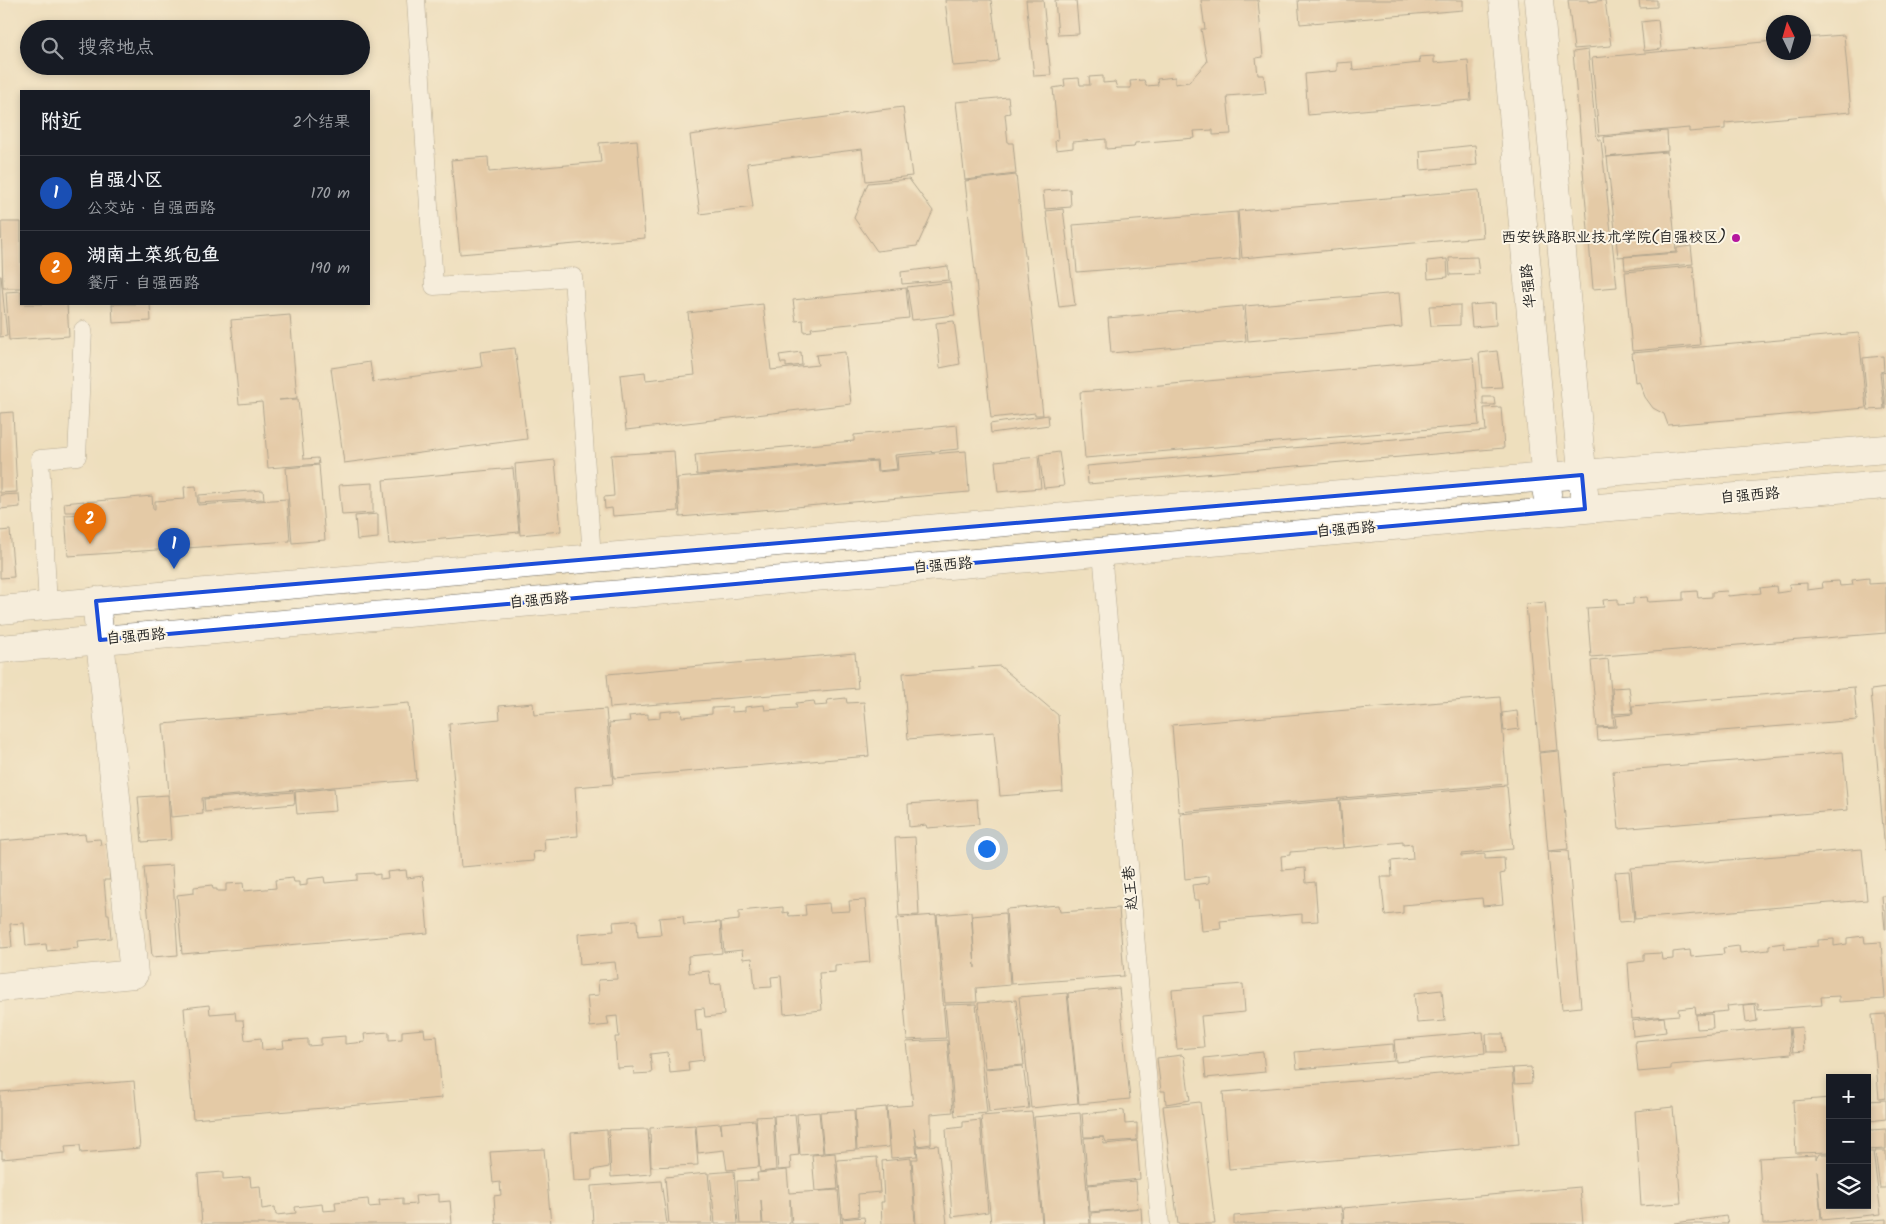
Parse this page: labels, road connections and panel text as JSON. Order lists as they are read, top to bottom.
{
  "streets": {
    "main road": ["华强路", "自强西路"],
    "lane": ["赵王巷"]
  },
  "crossings": [
    ["华强路", "自强西路"],
    ["自强西路", "赵王巷"]
  ],
  "places": ["西安铁路职业技术学院(自强校区)"],
  "north": "top",
  "page": {
    "search": "搜索地点",
    "heading": ["附近", "2个结果"],
    "list": [
      {
        "mark": "1",
        "name": "自强小区",
        "note": "公交站 · 自强西路",
        "value": "170 m"
      },
      {
        "mark": "2",
        "name": "湖南土菜纸包鱼",
        "note": "餐厅 · 自强西路",
        "value": "190 m"
      }
    ],
    "pins": ["2", "1"],
    "map_buttons": ["+", "−"]
  }
}
